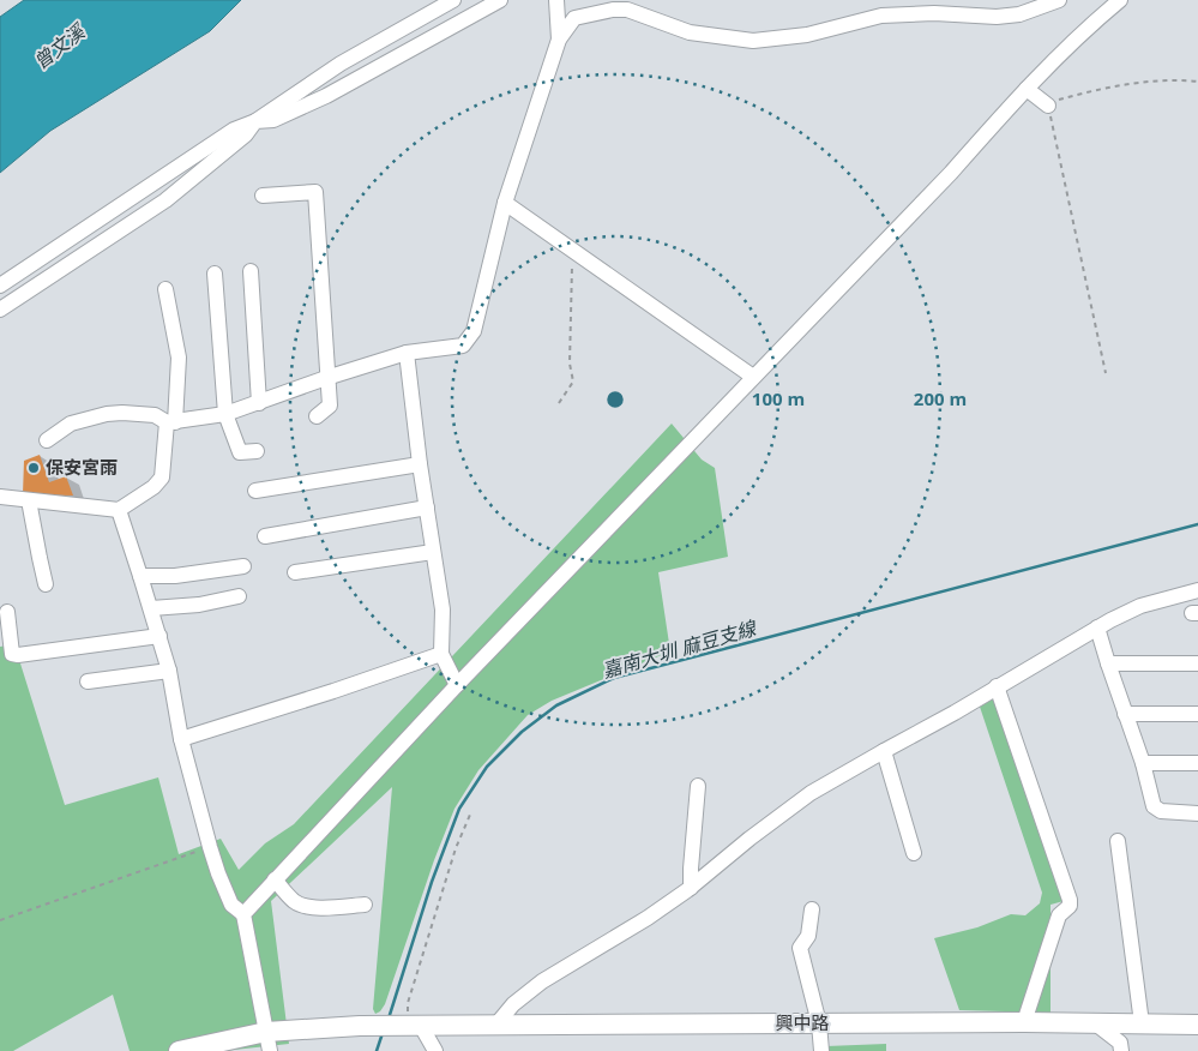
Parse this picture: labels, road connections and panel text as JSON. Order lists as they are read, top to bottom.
{
  "streets": {
    "main road": ["興中路"]
  },
  "water": ["曾文溪", "嘉南大圳 麻豆支線"],
  "places": ["保安宮雨"],
  "rings": ["100 m", "200 m"]
}
